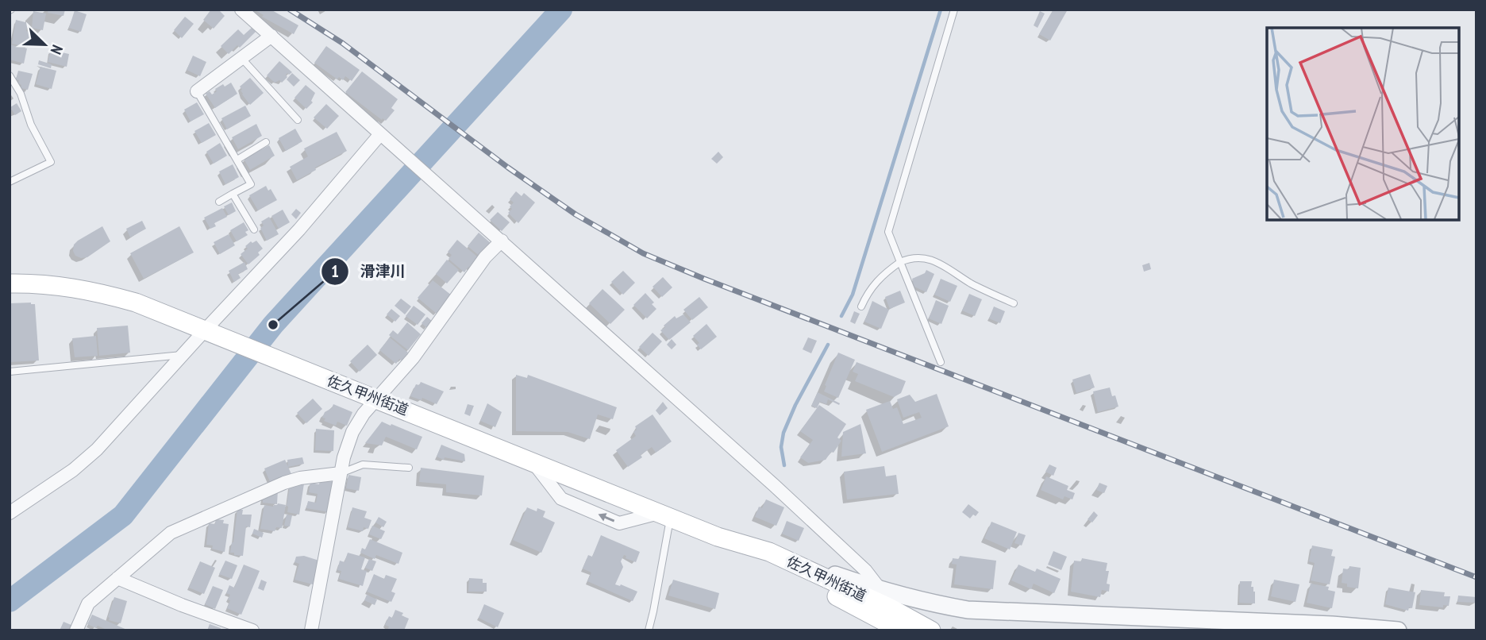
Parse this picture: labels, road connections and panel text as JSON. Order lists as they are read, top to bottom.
{
  "streets": {
    "main road": ["佐久甲州街道"]
  },
  "places": ["滑津川"],
  "north": "bottom right"
}
